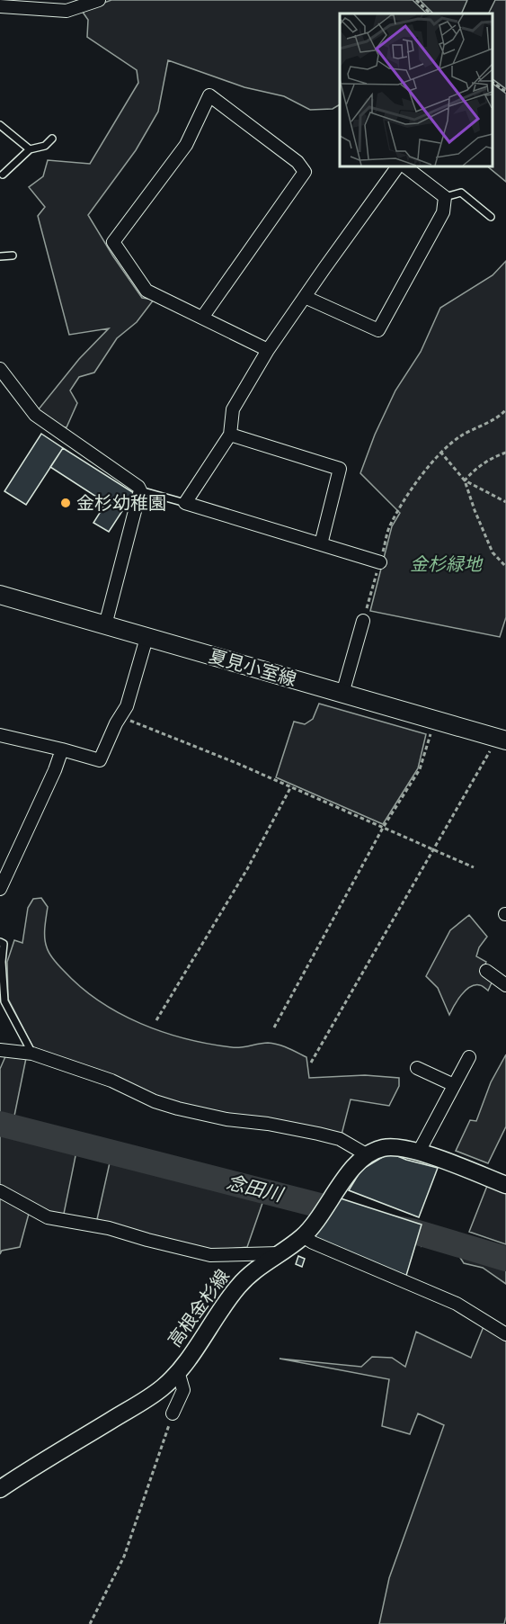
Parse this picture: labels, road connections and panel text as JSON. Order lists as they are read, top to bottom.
{
  "streets": {
    "main road": ["夏見小室線"],
    "street": ["高根金杉線"]
  },
  "water": ["念田川"],
  "parks": ["金杉緑地"],
  "places": ["金杉幼稚園"]
}
